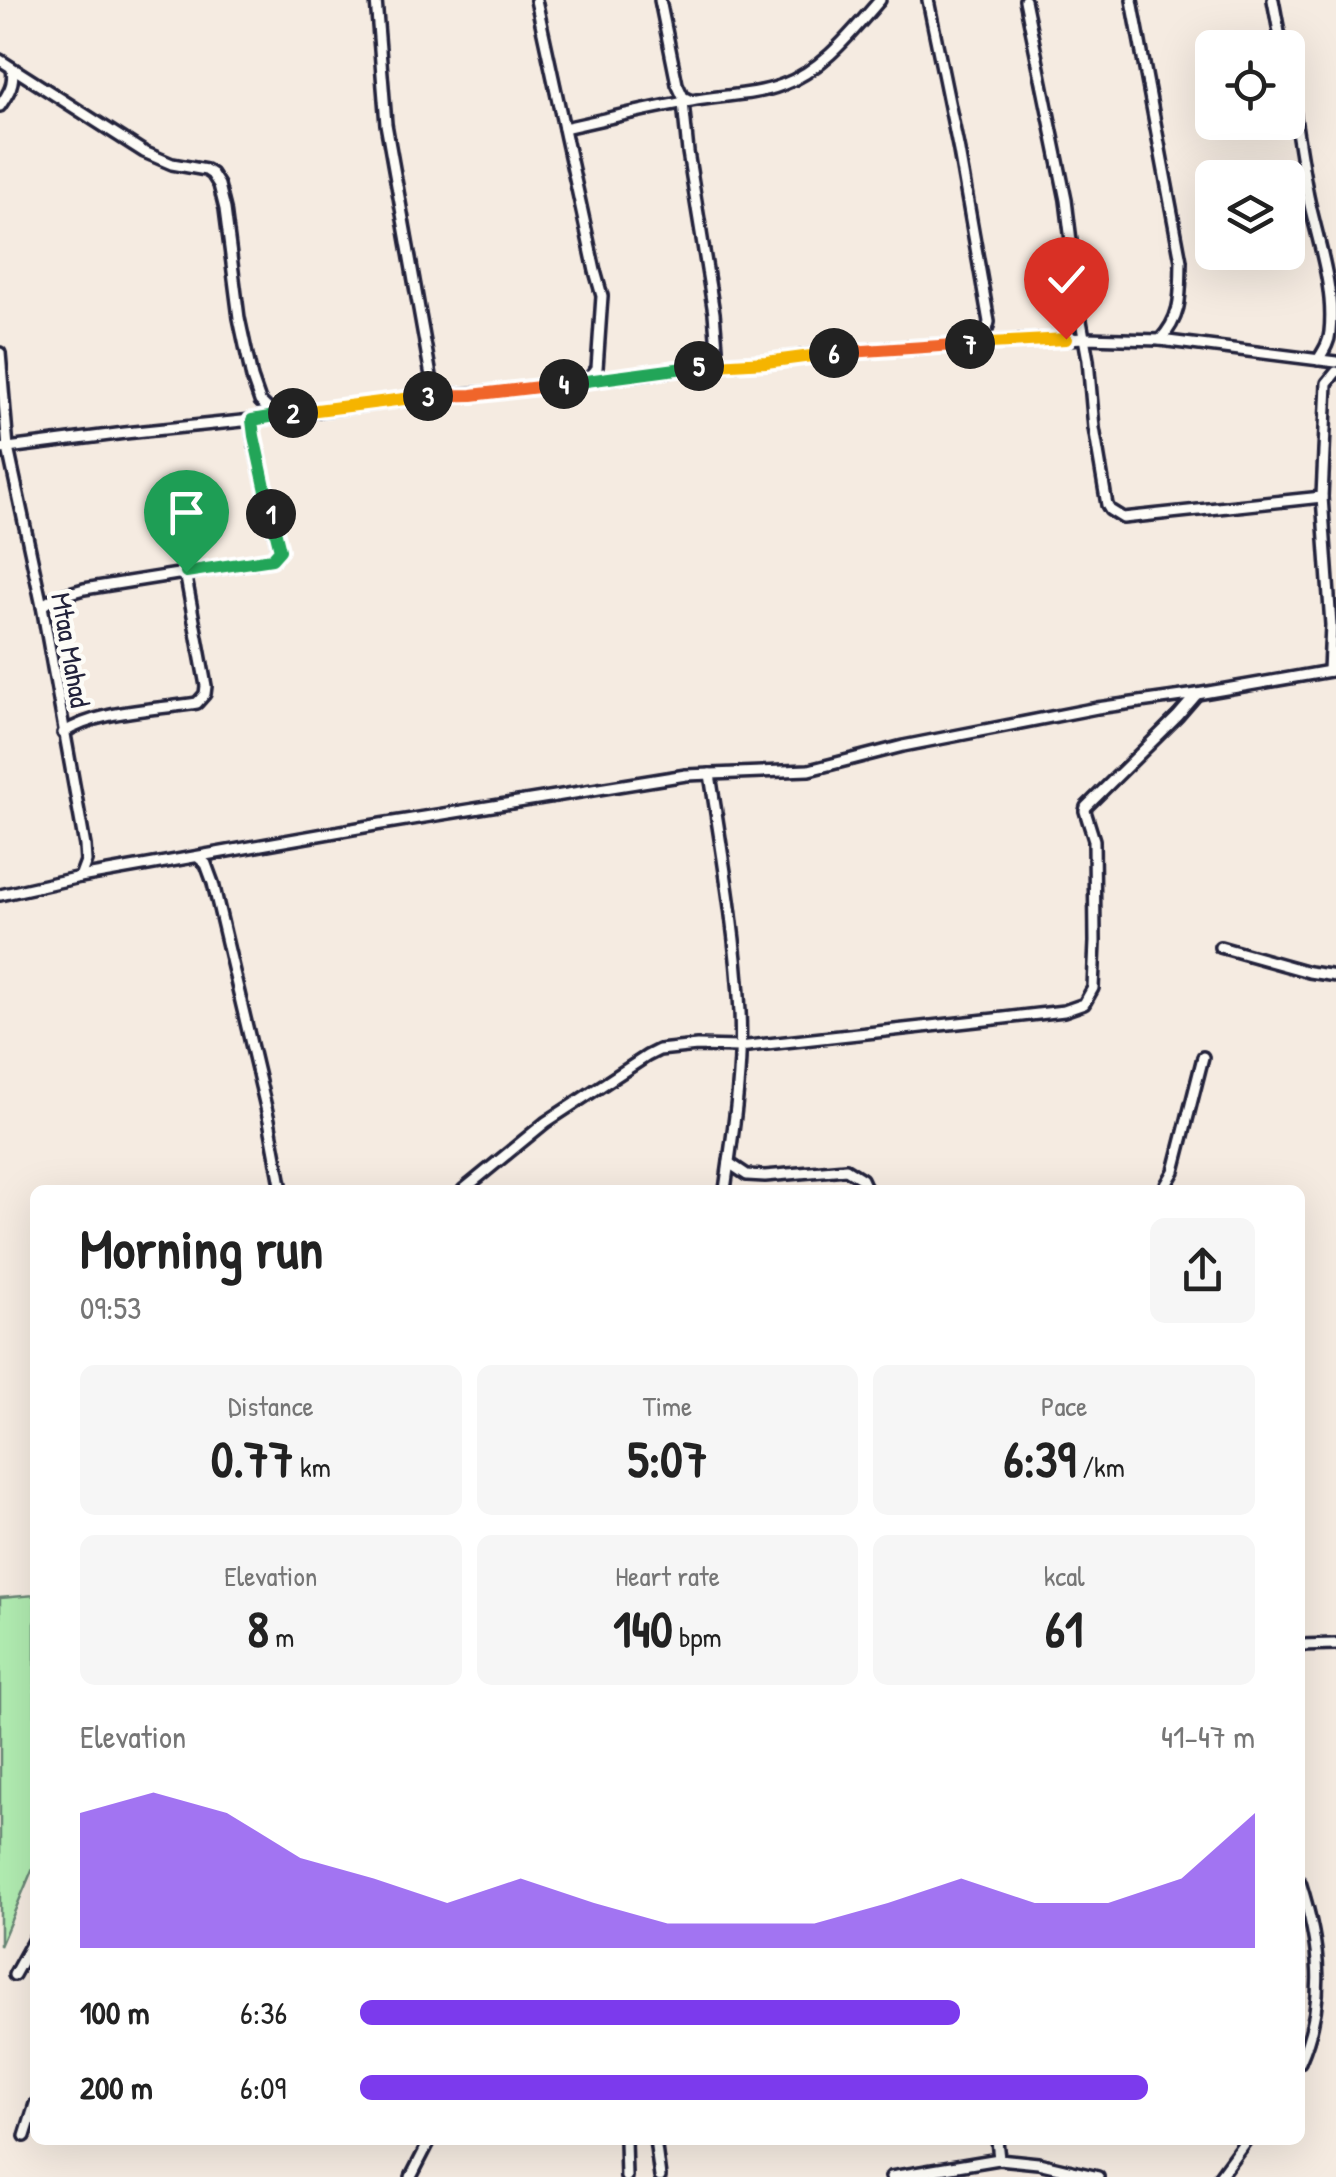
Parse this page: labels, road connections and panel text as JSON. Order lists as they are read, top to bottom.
{
  "streets": {
    "street": ["Mtaa Mahad"]
  },
  "page": {
    "pins": [
      "7",
      "6",
      "5",
      "4",
      "3",
      "2",
      "1"
    ],
    "heading": ["Morning run", "09:53"],
    "stats": [
      ["Distance", "0.77 km"],
      ["Time", "5:07"],
      ["Pace", "6:39 /km"],
      ["Elevation", "8 m"],
      ["Heart rate", "140 bpm"],
      ["kcal", "61"]
    ],
    "chart": ["Elevation", "41–47 m"],
    "list": [
      {
        "name": "100 m",
        "note": "6:36"
      },
      {
        "name": "200 m",
        "note": "6:09"
      }
    ]
  }
}
